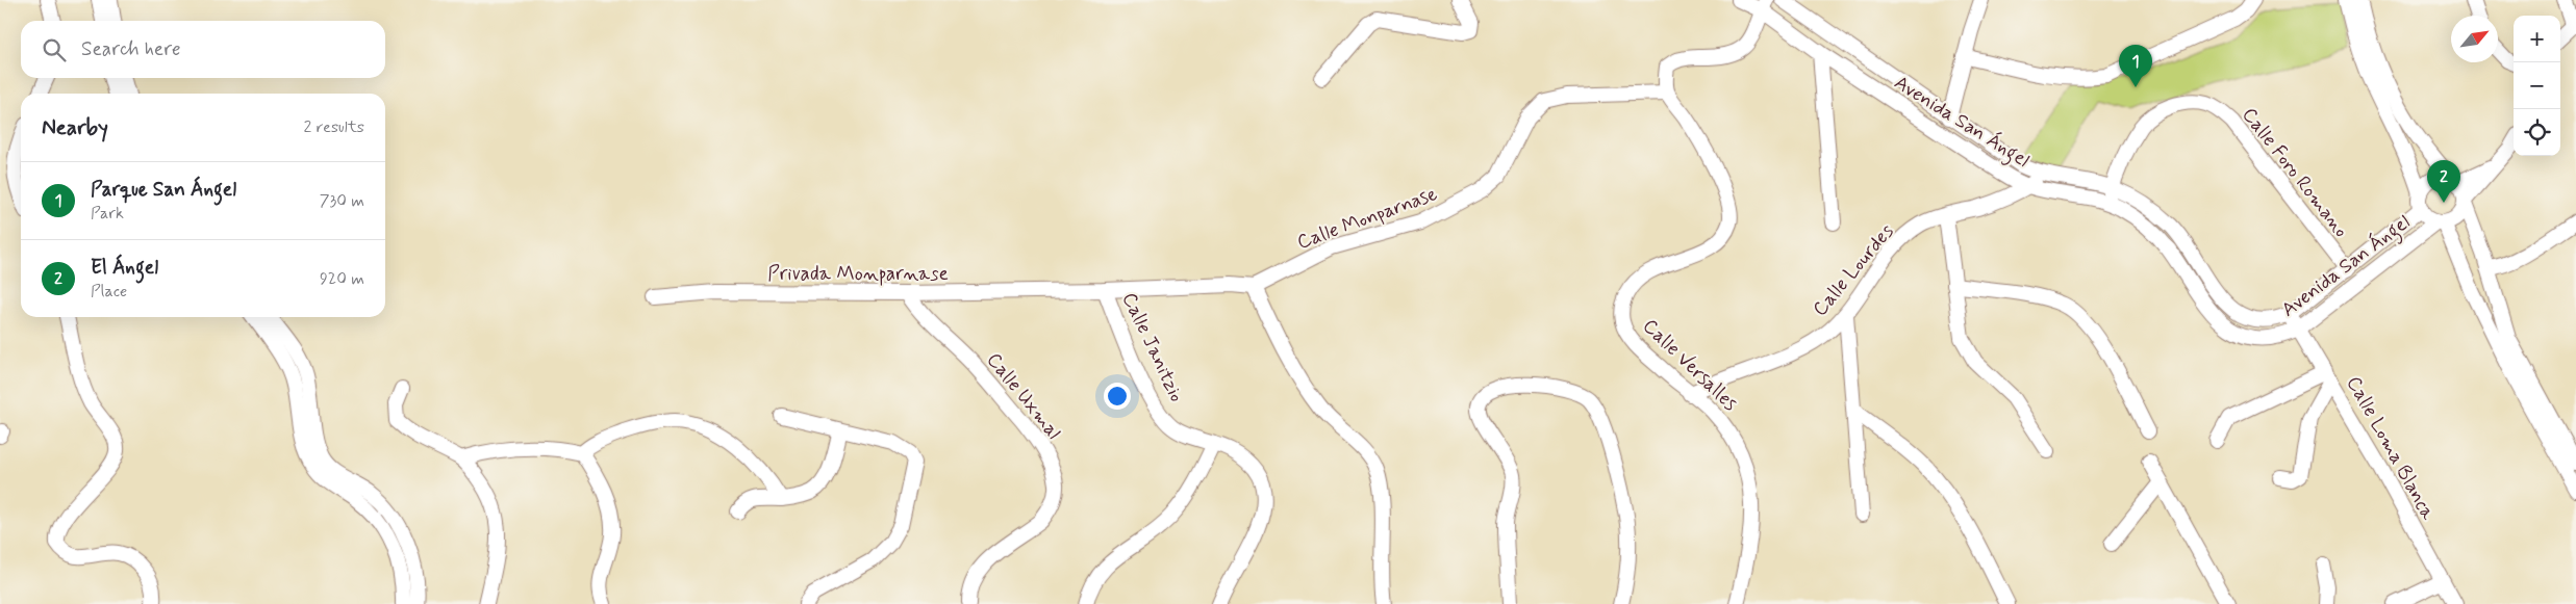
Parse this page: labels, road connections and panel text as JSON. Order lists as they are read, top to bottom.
{
  "streets": {
    "street": [
      "Avenida San Ángel",
      "Calle Foro Romano",
      "Calle Monparnase",
      "Calle Lourdes",
      "Privada Monparnase",
      "Calle Janitzio",
      "Calle Versalles",
      "Calle Uxmal",
      "Calle Loma Blanca"
    ]
  },
  "crossings": [
    ["Avenida San Ángel", "Calle Foro Romano"],
    ["Avenida San Ángel", "Calle Lourdes"],
    ["Avenida San Ángel", "Calle Loma Blanca"],
    ["Calle Monparnase", "Calle Versalles"],
    ["Calle Lourdes", "Calle Versalles"],
    ["Privada Monparnase", "Calle Janitzio"],
    ["Privada Monparnase", "Calle Uxmal"]
  ],
  "north": "top right",
  "page": {
    "map_buttons": ["+", "−"],
    "search": "Search here",
    "pins": ["1", "2"],
    "heading": ["Nearby", "2 results"],
    "list": [
      {
        "mark": "1",
        "name": "Parque San Ángel",
        "note": "Park",
        "value": "730 m"
      },
      {
        "mark": "2",
        "name": "El Ángel",
        "note": "Place",
        "value": "920 m"
      }
    ]
  }
}
